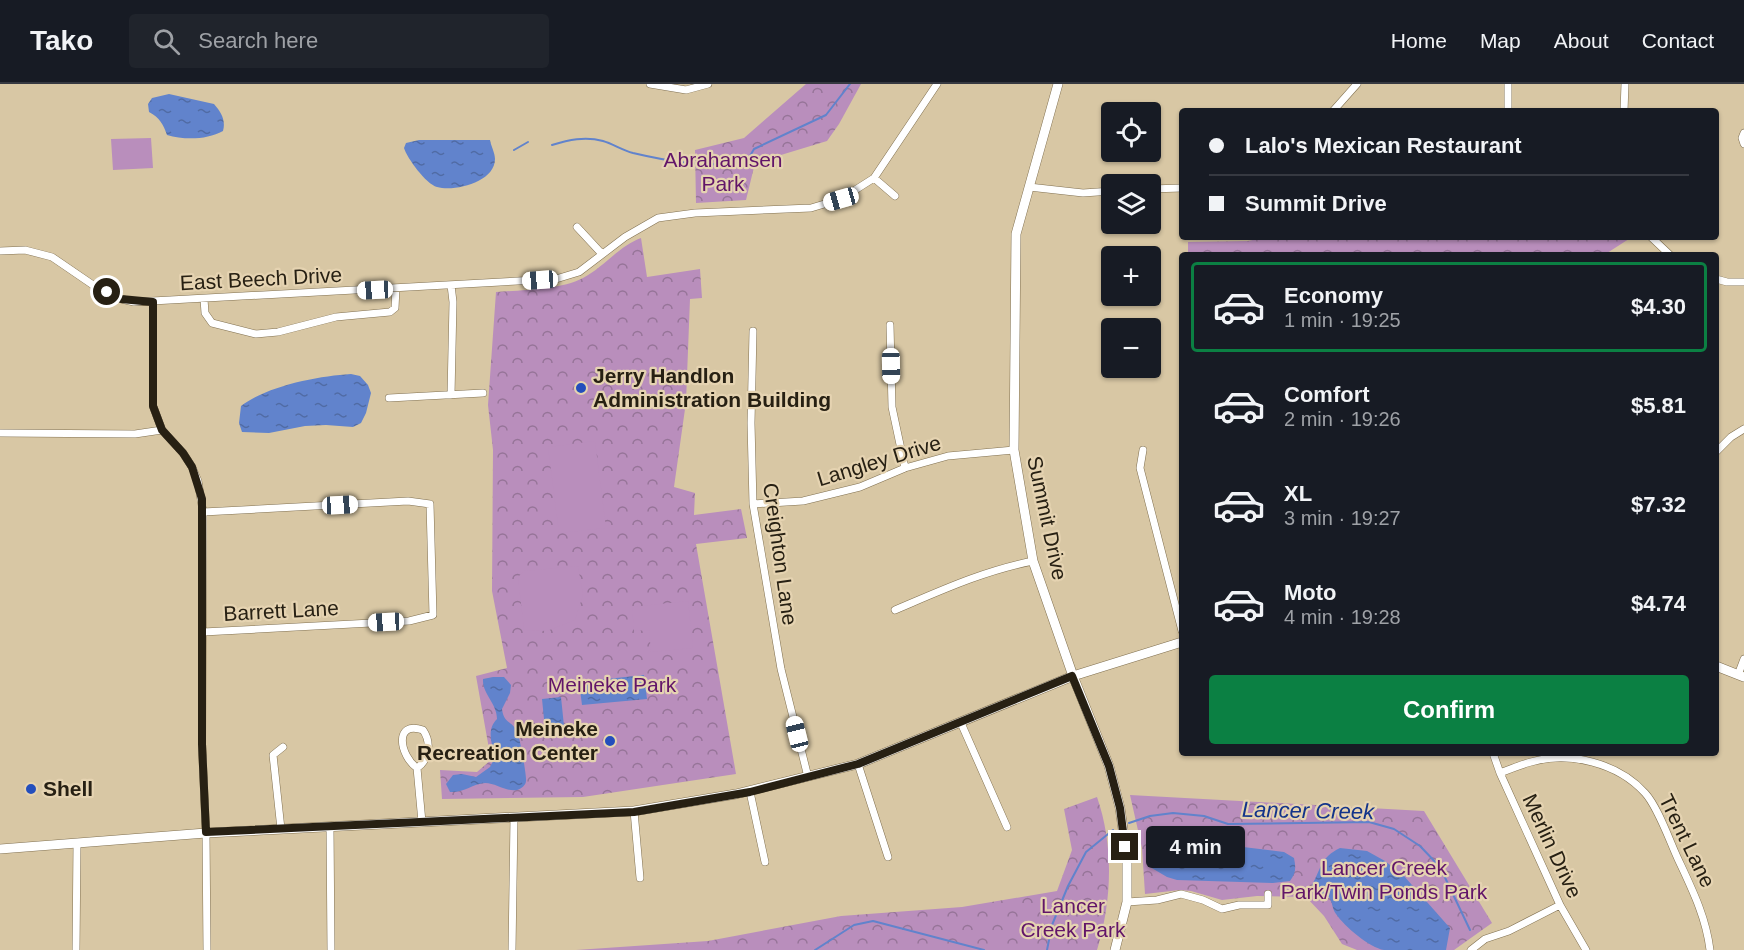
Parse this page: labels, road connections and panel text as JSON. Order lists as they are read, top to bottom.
{
  "streets": {
    "street": [
      "East Beech Drive",
      "Langley Drive",
      "Summit Drive",
      "Creighton Lane",
      "Barrett Lane",
      "Trent Lane",
      "Merlin Drive"
    ]
  },
  "crossings": [
    ["Langley Drive", "Summit Drive"],
    ["Langley Drive", "Creighton Lane"],
    ["Trent Lane", "Merlin Drive"]
  ],
  "water": ["Lancer Creek"],
  "parks": [
    "Abrahamsen Park",
    "Meineke Park",
    "Lancer Creek Park/Twin Ponds Park",
    "Lancer Creek Park"
  ],
  "places": ["Jerry Handlon Administration Building", "Meineke Recreation Center", "Shell"],
  "page": {
    "header": "Tako",
    "search": "Search here",
    "nav": [
      "Home",
      "Map",
      "About",
      "Contact"
    ],
    "map_buttons": ["+", "−"],
    "banner": ["Lalo's Mexican Restaurant", "Summit Drive"],
    "list": [
      {
        "name": "Economy",
        "note": "1 min · 19:25",
        "value": "$4.30"
      },
      {
        "name": "Comfort",
        "note": "2 min · 19:26",
        "value": "$5.81"
      },
      {
        "name": "XL",
        "note": "3 min · 19:27",
        "value": "$7.32"
      },
      {
        "name": "Moto",
        "note": "4 min · 19:28",
        "value": "$4.74"
      }
    ],
    "buttons": "Confirm",
    "bubble": "4 min"
  }
}
